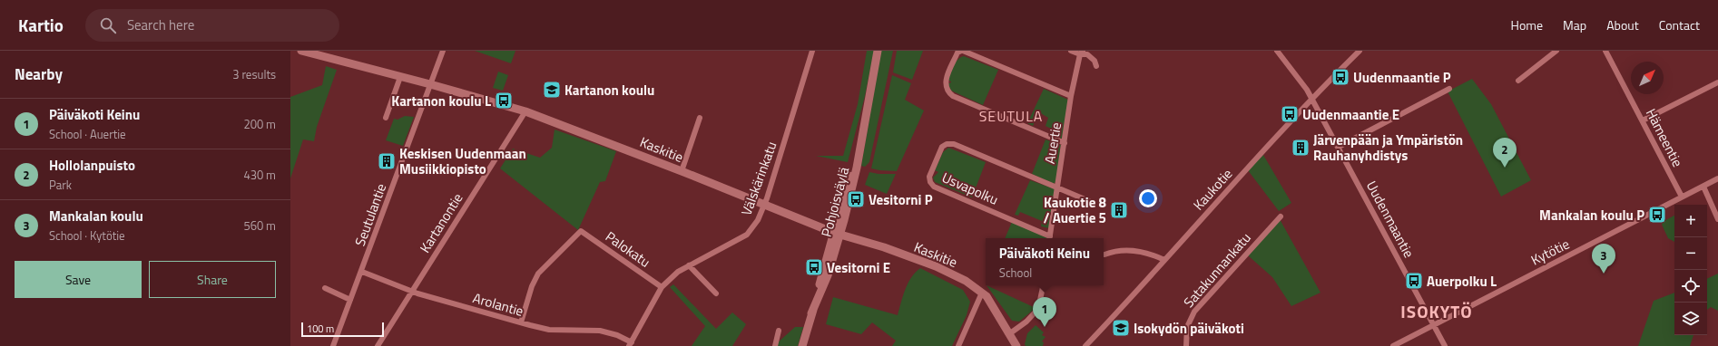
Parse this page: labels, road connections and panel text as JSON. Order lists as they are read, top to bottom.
{
  "streets": {
    "street": [
      "Hämeentie",
      "Auertie",
      "Kaskitie",
      "Välskärinkatu",
      "Usvapolku",
      "Kaukotie",
      "Pohjoisväylä",
      "Seutulantie",
      "Uudenmaantie",
      "Kartanontie",
      "Palokatu",
      "Kytötie",
      "Satakunnankatu",
      "Arolantie"
    ]
  },
  "crossings": [
    ["Hämeentie", "Kytötie"],
    ["Auertie", "Usvapolku"],
    ["Kaskitie", "Välskärinkatu"],
    ["Kaskitie", "Pohjoisväylä"],
    ["Kaskitie", "Seutulantie"],
    ["Kaskitie", "Kartanontie"],
    ["Välskärinkatu", "Palokatu"],
    ["Välskärinkatu", "Arolantie"],
    ["Kaukotie", "Uudenmaantie"],
    ["Seutulantie", "Arolantie"],
    ["Uudenmaantie", "Kytötie"],
    ["Kartanontie", "Arolantie"],
    ["Palokatu", "Arolantie"]
  ],
  "districts": ["SEUTULA", "ISOKYTÖ"],
  "places": {
    "bus stop": [
      "Uudenmaantie P",
      "Kartanon koulu L",
      "Uudenmaantie E",
      "Vesitorni P",
      "Mankalan koulu P",
      "Vesitorni E",
      "Auerpolku L"
    ],
    "school or university": ["Kartanon koulu", "Isokydön päiväkoti"],
    "building": ["Järvenpään ja Ympäristön Rauhanyhdistys", "Keskisen Uudenmaan Musiikkiopisto", "Kaukotie 8 / Auertie 5"]
  },
  "scale_bar": "100 m",
  "north": "top right",
  "page": {
    "header": "Kartio",
    "search": "Search here",
    "nav": [
      "Home",
      "Map",
      "About",
      "Contact"
    ],
    "heading": ["Nearby", "3 results"],
    "list": [
      {
        "mark": "1",
        "name": "Päiväkoti Keinu",
        "note": "School · Auertie",
        "value": "200 m"
      },
      {
        "mark": "2",
        "name": "Hollolanpuisto",
        "note": "Park",
        "value": "430 m"
      },
      {
        "mark": "3",
        "name": "Mankalan koulu",
        "note": "School · Kytötie",
        "value": "560 m"
      }
    ],
    "pins": ["2", "3", "1"],
    "map_buttons": ["+", "−"],
    "popup": ["Päiväkoti Keinu", "School"],
    "buttons": ["Save", "Share"],
    "scale": "100 m"
  }
}
